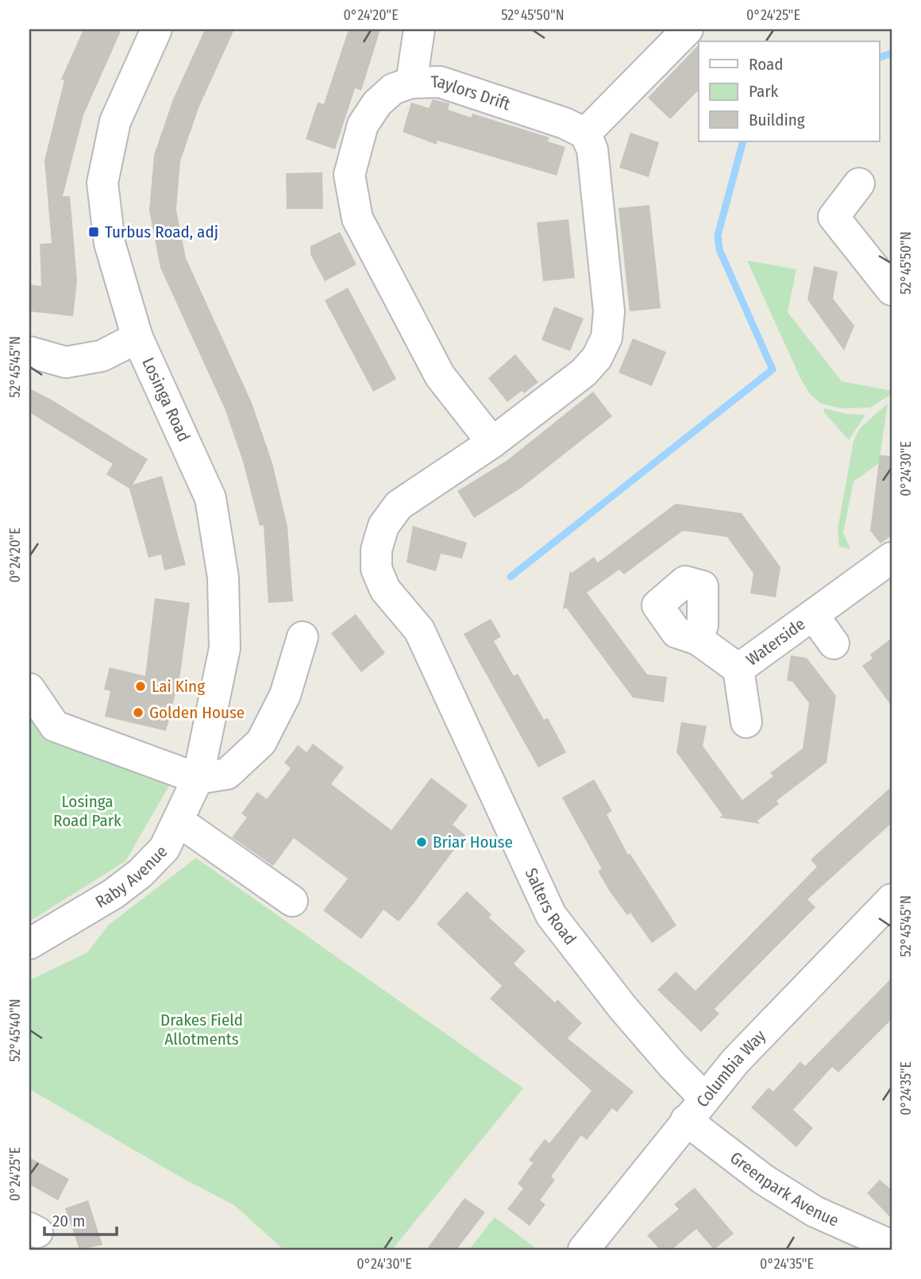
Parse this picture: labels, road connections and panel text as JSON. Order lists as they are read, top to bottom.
{
  "streets": {
    "street": [
      "Taylors Drift",
      "Losinga Road",
      "Waterside",
      "Raby Avenue",
      "Salters Road",
      "Columbia Way",
      "Greenpark Avenue"
    ]
  },
  "crossings": [
    ["Taylors Drift", "Salters Road"],
    ["Losinga Road", "Raby Avenue"],
    ["Salters Road", "Columbia Way"],
    ["Salters Road", "Greenpark Avenue"],
    ["Columbia Way", "Greenpark Avenue"]
  ],
  "parks": ["Losinga Road Park", "Drakes Field Allotments"],
  "places": {
    "transit": ["Turbus Road, adj"],
    "other": ["Lai King", "Golden House", "Briar House"]
  },
  "legend": ["Road", "Park", "Building"],
  "scale_bar": "20 m",
  "coordinates": [
    "0°24'20\"E",
    "52°45'50\"N",
    "0°24'25\"E",
    "52°45'45\"N",
    "0°24'30\"E",
    "52°45'40\"N",
    "0°24'35\"E"
  ]
}
